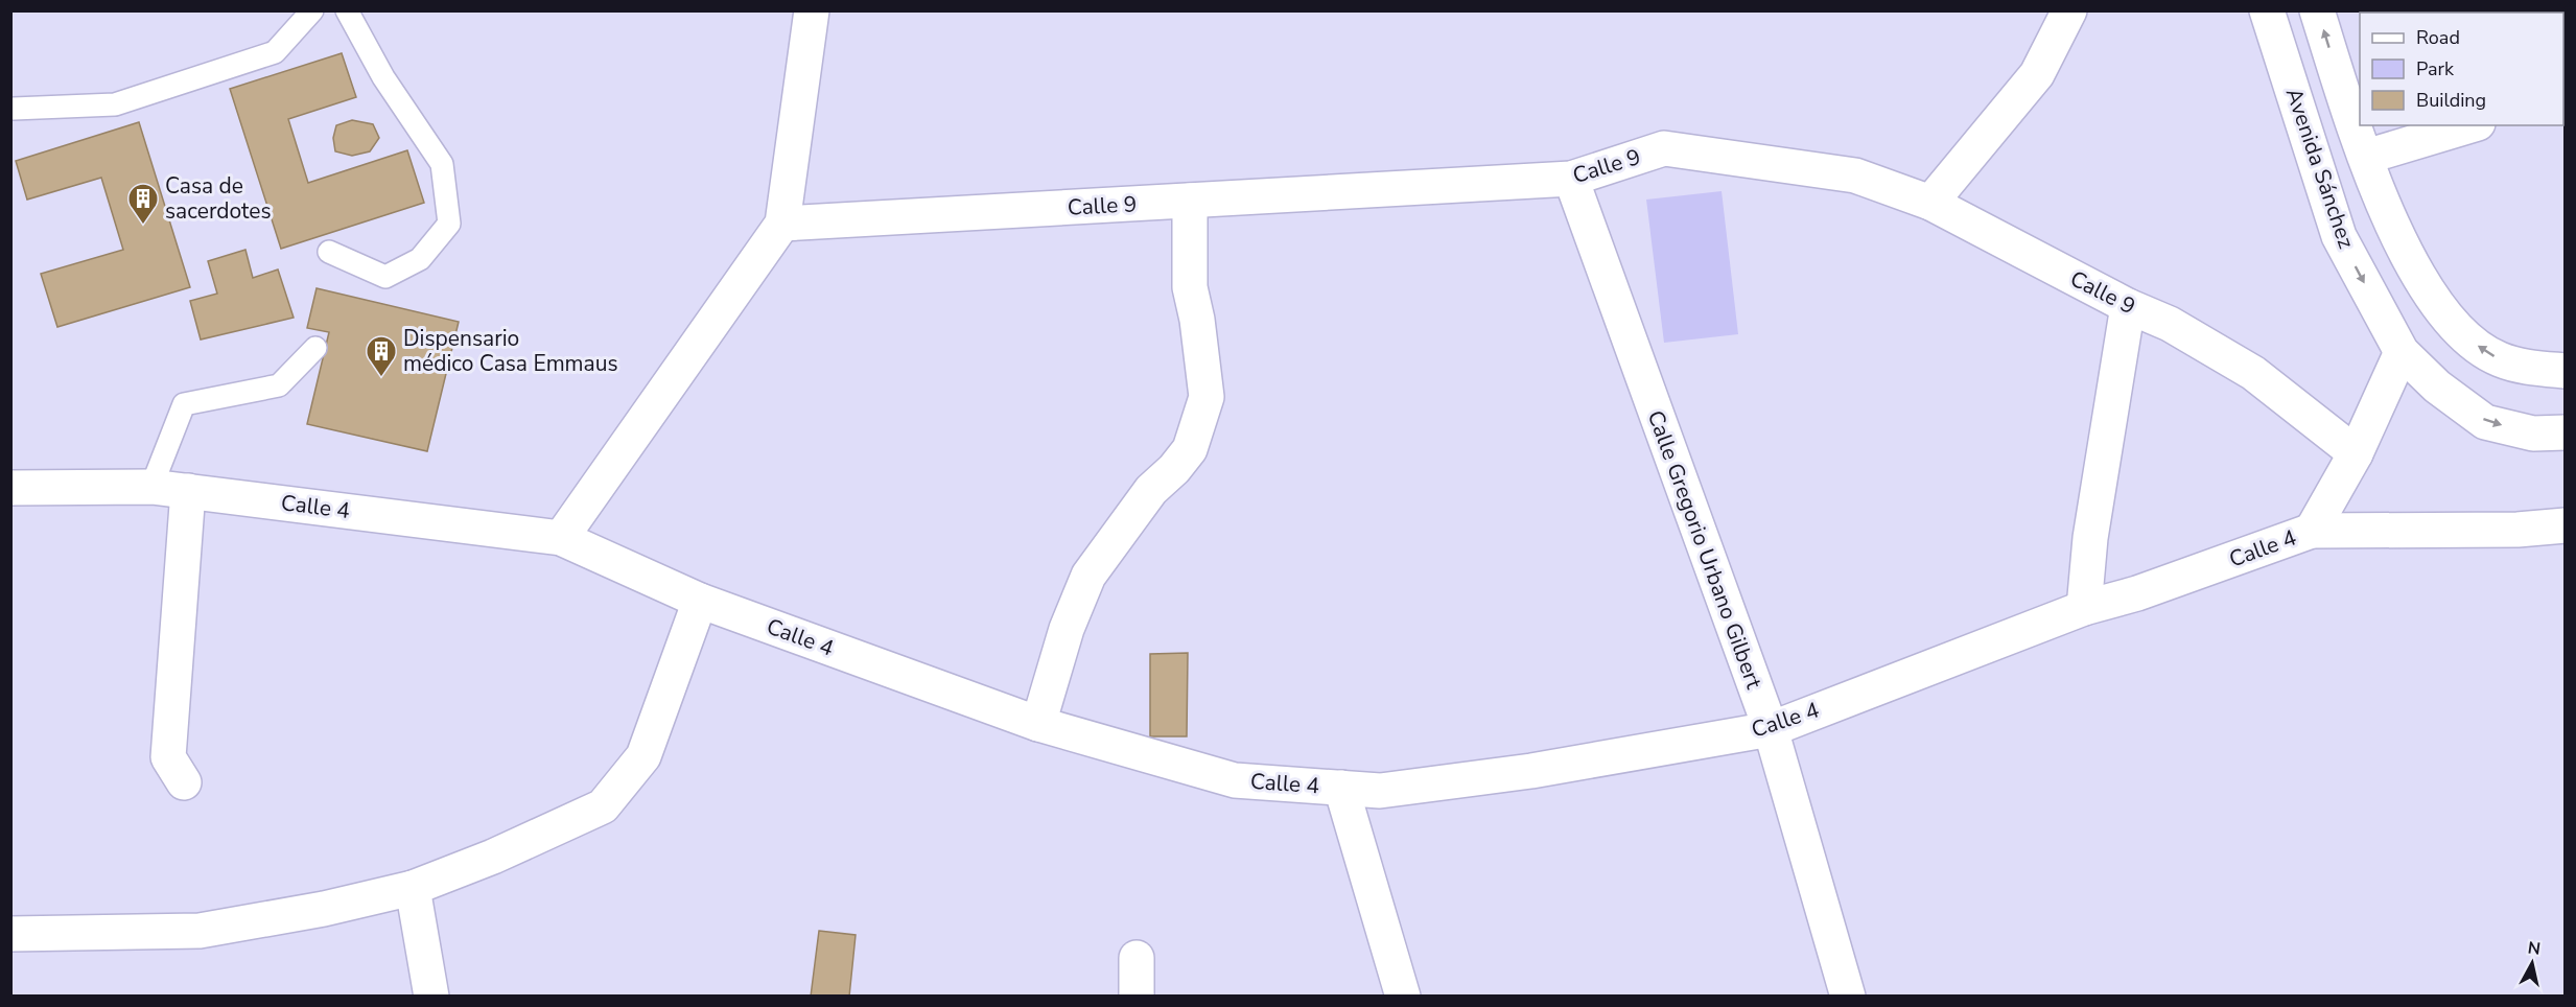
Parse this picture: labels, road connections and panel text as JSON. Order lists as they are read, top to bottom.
{
  "streets": {
    "street": [
      "Calle 9",
      "Avenida Sánchez",
      "Calle 4",
      "Calle Gregorio Urbano Gilbert"
    ]
  },
  "crossings": [
    ["Calle 9", "Calle Gregorio Urbano Gilbert"],
    ["Calle 4", "Calle Gregorio Urbano Gilbert"]
  ],
  "places": {
    "building": ["Casa de sacerdotes", "Dispensario médico Casa Emmaus"]
  },
  "legend": ["Road", "Park", "Building"],
  "north": "top"
}
